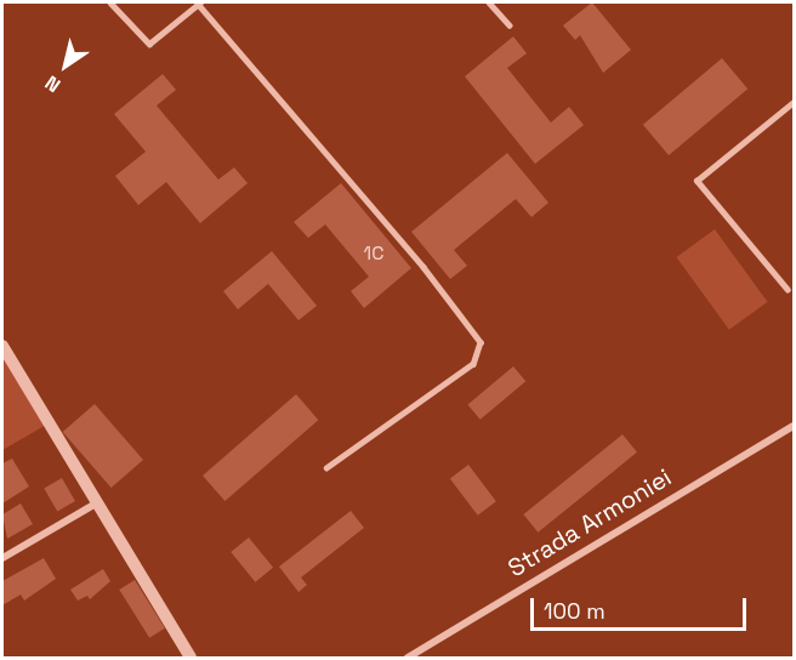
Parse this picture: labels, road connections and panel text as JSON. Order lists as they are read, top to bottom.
{
  "streets": {
    "street": ["Strada Armoniei"]
  },
  "house_numbers": ["1C"],
  "scale_bar": "100 m",
  "north": "bottom left"
}
